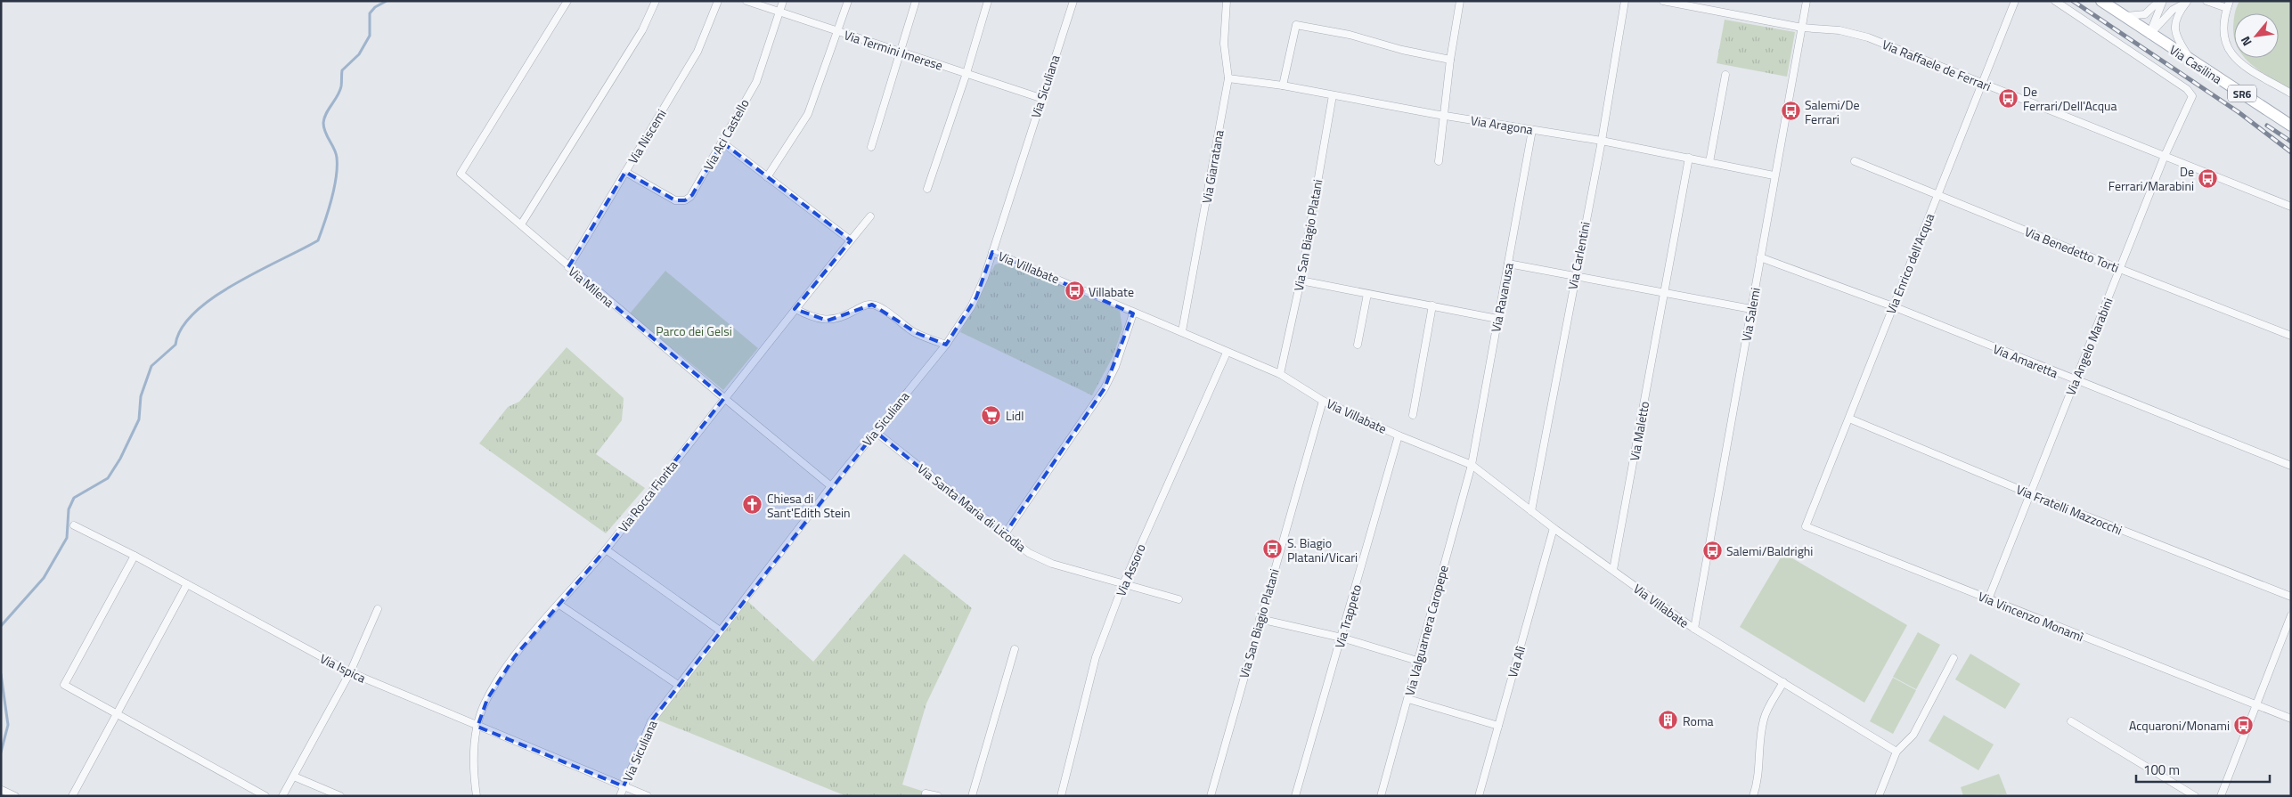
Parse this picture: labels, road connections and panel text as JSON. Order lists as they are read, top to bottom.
{
  "streets": {
    "main road": ["Via Casilina", "SR6"],
    "street": [
      "Via Termini Imerese",
      "Via Raffaele de Ferrari",
      "Via Siculiana",
      "Via Aragona",
      "Via Aci Castello",
      "Via Niscemi",
      "Via Giarratana",
      "Via San Biagio Platani",
      "Via Benedetto Torti",
      "Via Carlentini",
      "Via Enrico dell'Acqua",
      "Via Villabate",
      "Via Milena",
      "Via Ravanusa",
      "Via Salemi",
      "Via Angelo Marabini",
      "Via Amaretta",
      "Via Maletto",
      "Via Rocca Fiorita",
      "Via Santa Maria di Licodia",
      "Via Fratelli Mazzocchi",
      "Via Assoro",
      "Via Trappeto",
      "Via Vincenzo Monamì",
      "Via Valguarnera Caropepe",
      "Via Alì",
      "Via Ispica"
    ]
  },
  "crossings": [
    ["Via Termini Imerese", "Via Siculiana"],
    ["Via Termini Imerese", "Via Aci Castello"],
    ["Via Casilina", "Via Angelo Marabini"],
    ["Via Raffaele de Ferrari", "Via Enrico dell'Acqua"],
    ["Via Raffaele de Ferrari", "Via Salemi"],
    ["Via Raffaele de Ferrari", "Via Angelo Marabini"],
    ["Via Siculiana", "Via Villabate"],
    ["Via Siculiana", "Via Milena"],
    ["Via Siculiana", "Via Santa Maria di Licodia"],
    ["Via Siculiana", "Via Ispica"],
    ["Via Aragona", "Via Giarratana"],
    ["Via Aragona", "Via San Biagio Platani"],
    ["Via Aragona", "Via Carlentini"],
    ["Via Aragona", "Via Ravanusa"],
    ["Via Aragona", "Via Salemi"],
    ["Via Aragona", "Via Maletto"],
    ["Via Aci Castello", "Via Niscemi"],
    ["Via Niscemi", "Via Milena"],
    ["Via Giarratana", "Via Villabate"],
    ["Via San Biagio Platani", "Via Villabate"],
    ["Via Benedetto Torti", "Via Enrico dell'Acqua"],
    ["Via Benedetto Torti", "Via Angelo Marabini"],
    ["Via Carlentini", "Via Villabate"],
    ["Via Enrico dell'Acqua", "Via Amaretta"],
    ["Via Enrico dell'Acqua", "Via Fratelli Mazzocchi"],
    ["Via Enrico dell'Acqua", "Via Vincenzo Monamì"],
    ["Via Villabate", "Via Ravanusa"],
    ["Via Villabate", "Via Salemi"],
    ["Via Villabate", "Via Maletto"],
    ["Via Villabate", "Via Assoro"],
    ["Via Villabate", "Via Trappeto"],
    ["Via Villabate", "Via Valguarnera Caropepe"],
    ["Via Villabate", "Via Alì"],
    ["Via Milena", "Via Rocca Fiorita"],
    ["Via Ravanusa", "Via Valguarnera Caropepe"],
    ["Via Salemi", "Via Amaretta"],
    ["Via Angelo Marabini", "Via Amaretta"],
    ["Via Angelo Marabini", "Via Fratelli Mazzocchi"],
    ["Via Angelo Marabini", "Via Vincenzo Monamì"],
    ["Via Rocca Fiorita", "Via Ispica"],
    ["Via Santa Maria di Licodia", "Via Assoro"]
  ],
  "parks": ["Parco dei Gelsi"],
  "places": {
    "bus stop": [
      "De Ferrari/Dell'Acqua",
      "Salemi/De Ferrari",
      "De Ferrari/Marabini",
      "Villabate",
      "S. Biagio Platani/Vicari",
      "Salemi/Baldrighi",
      "Acquaroni/Monami"
    ],
    "supermarket": ["Lidl"],
    "church": ["Chiesa di Sant'Edith Stein"],
    "building": ["Roma"]
  },
  "scale_bar": "100 m",
  "north": "bottom left"
}
